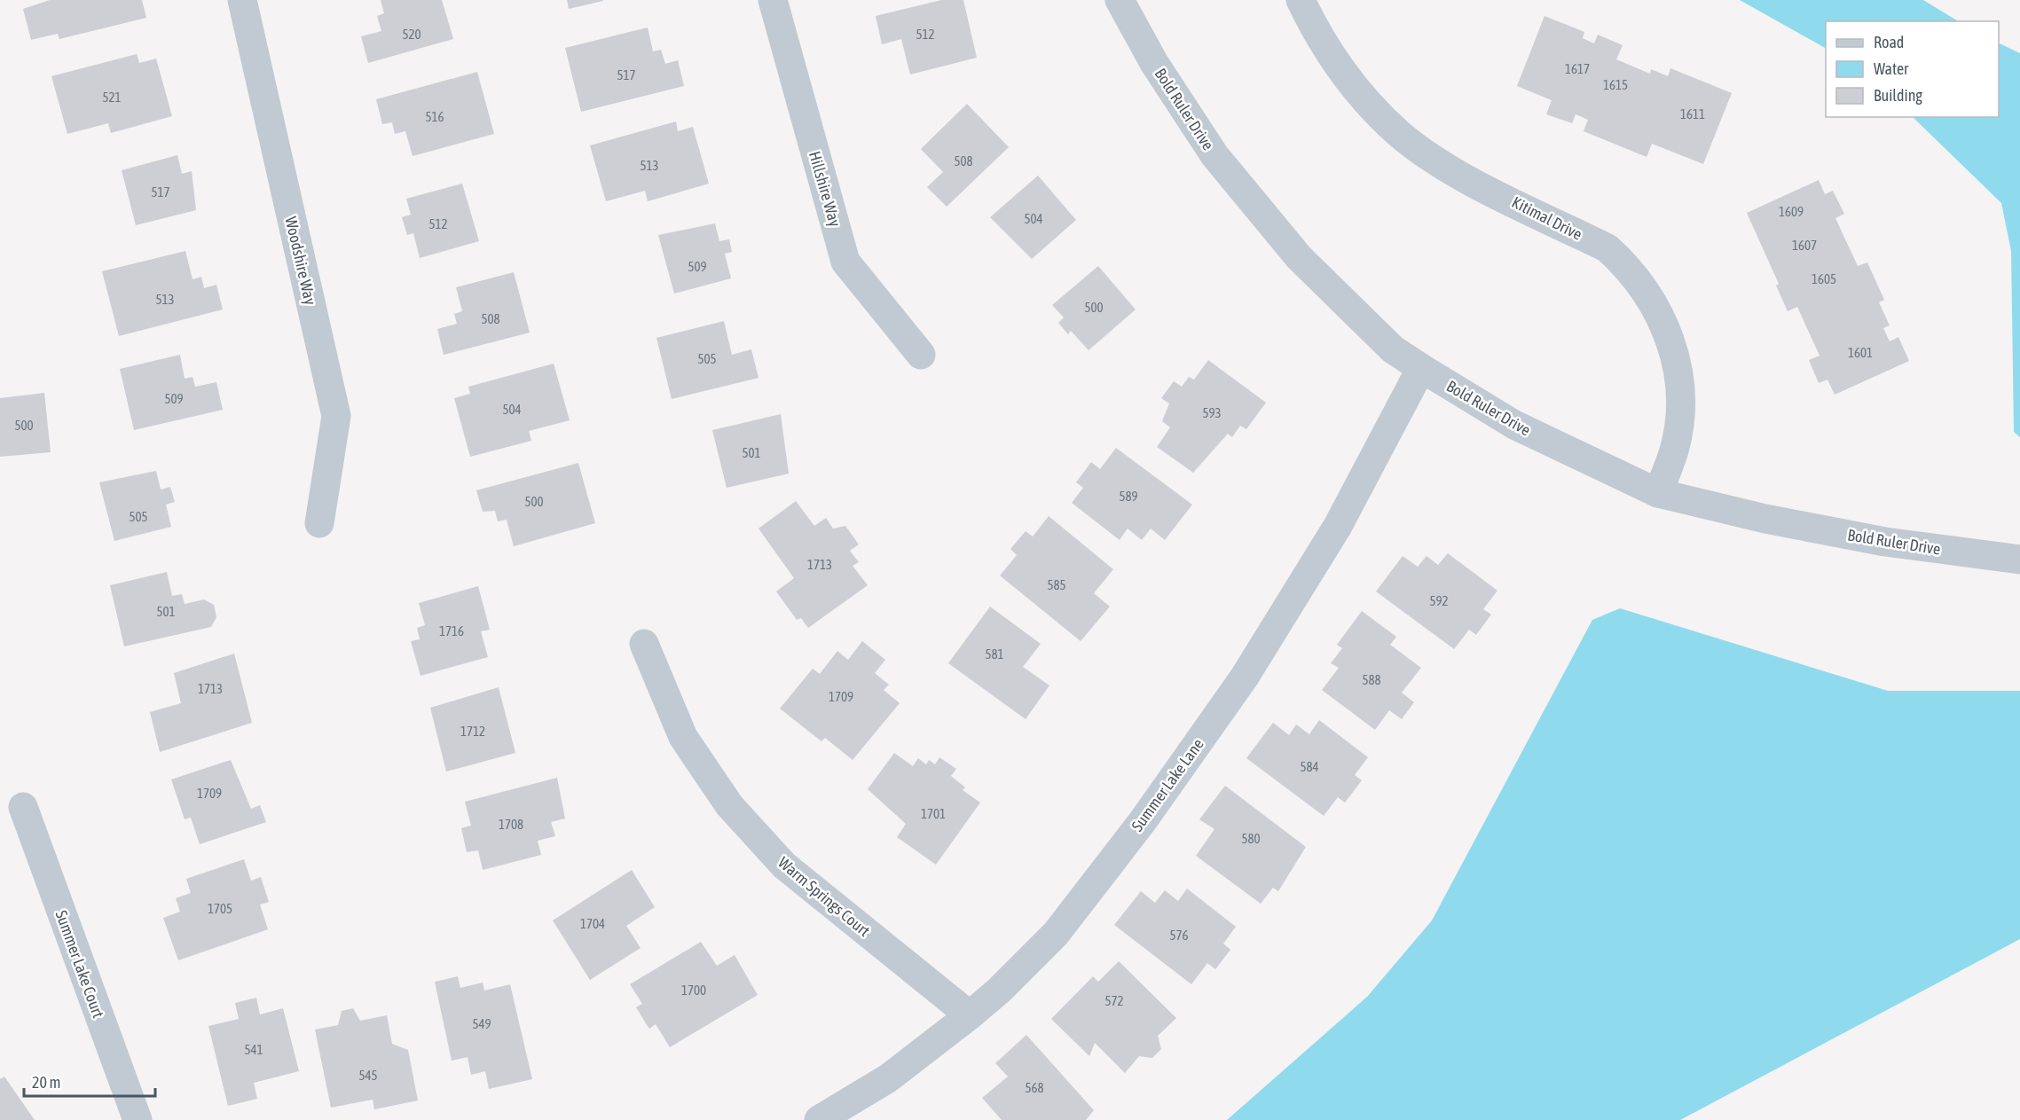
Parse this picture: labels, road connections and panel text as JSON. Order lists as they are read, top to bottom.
{
  "streets": {
    "street": [
      "Bold Ruler Drive",
      "Hillshire Way",
      "Kitimal Drive",
      "Woodshire Way",
      "Summer Lake Lane",
      "Warm Springs Court",
      "Summer Lake Court"
    ]
  },
  "crossings": [
    ["Bold Ruler Drive", "Kitimal Drive"],
    ["Bold Ruler Drive", "Summer Lake Lane"],
    ["Summer Lake Lane", "Warm Springs Court"]
  ],
  "house_numbers": [
    "520",
    "512",
    "1617",
    "517",
    "1615",
    "521",
    "1611",
    "516",
    "508",
    "513",
    "517",
    "1609",
    "504",
    "512",
    "1607",
    "509",
    "1605",
    "513",
    "500",
    "508",
    "1601",
    "505",
    "509",
    "504",
    "593",
    "500",
    "501",
    "589",
    "500",
    "505",
    "1713",
    "585",
    "592",
    "501",
    "1716",
    "581",
    "588",
    "1713",
    "1709",
    "1712",
    "584",
    "1709",
    "1701",
    "1708",
    "580",
    "1705",
    "1704",
    "576",
    "1700",
    "572",
    "549",
    "541",
    "545",
    "568"
  ],
  "legend": ["Road", "Water", "Building"],
  "scale_bar": "20 m"
}
